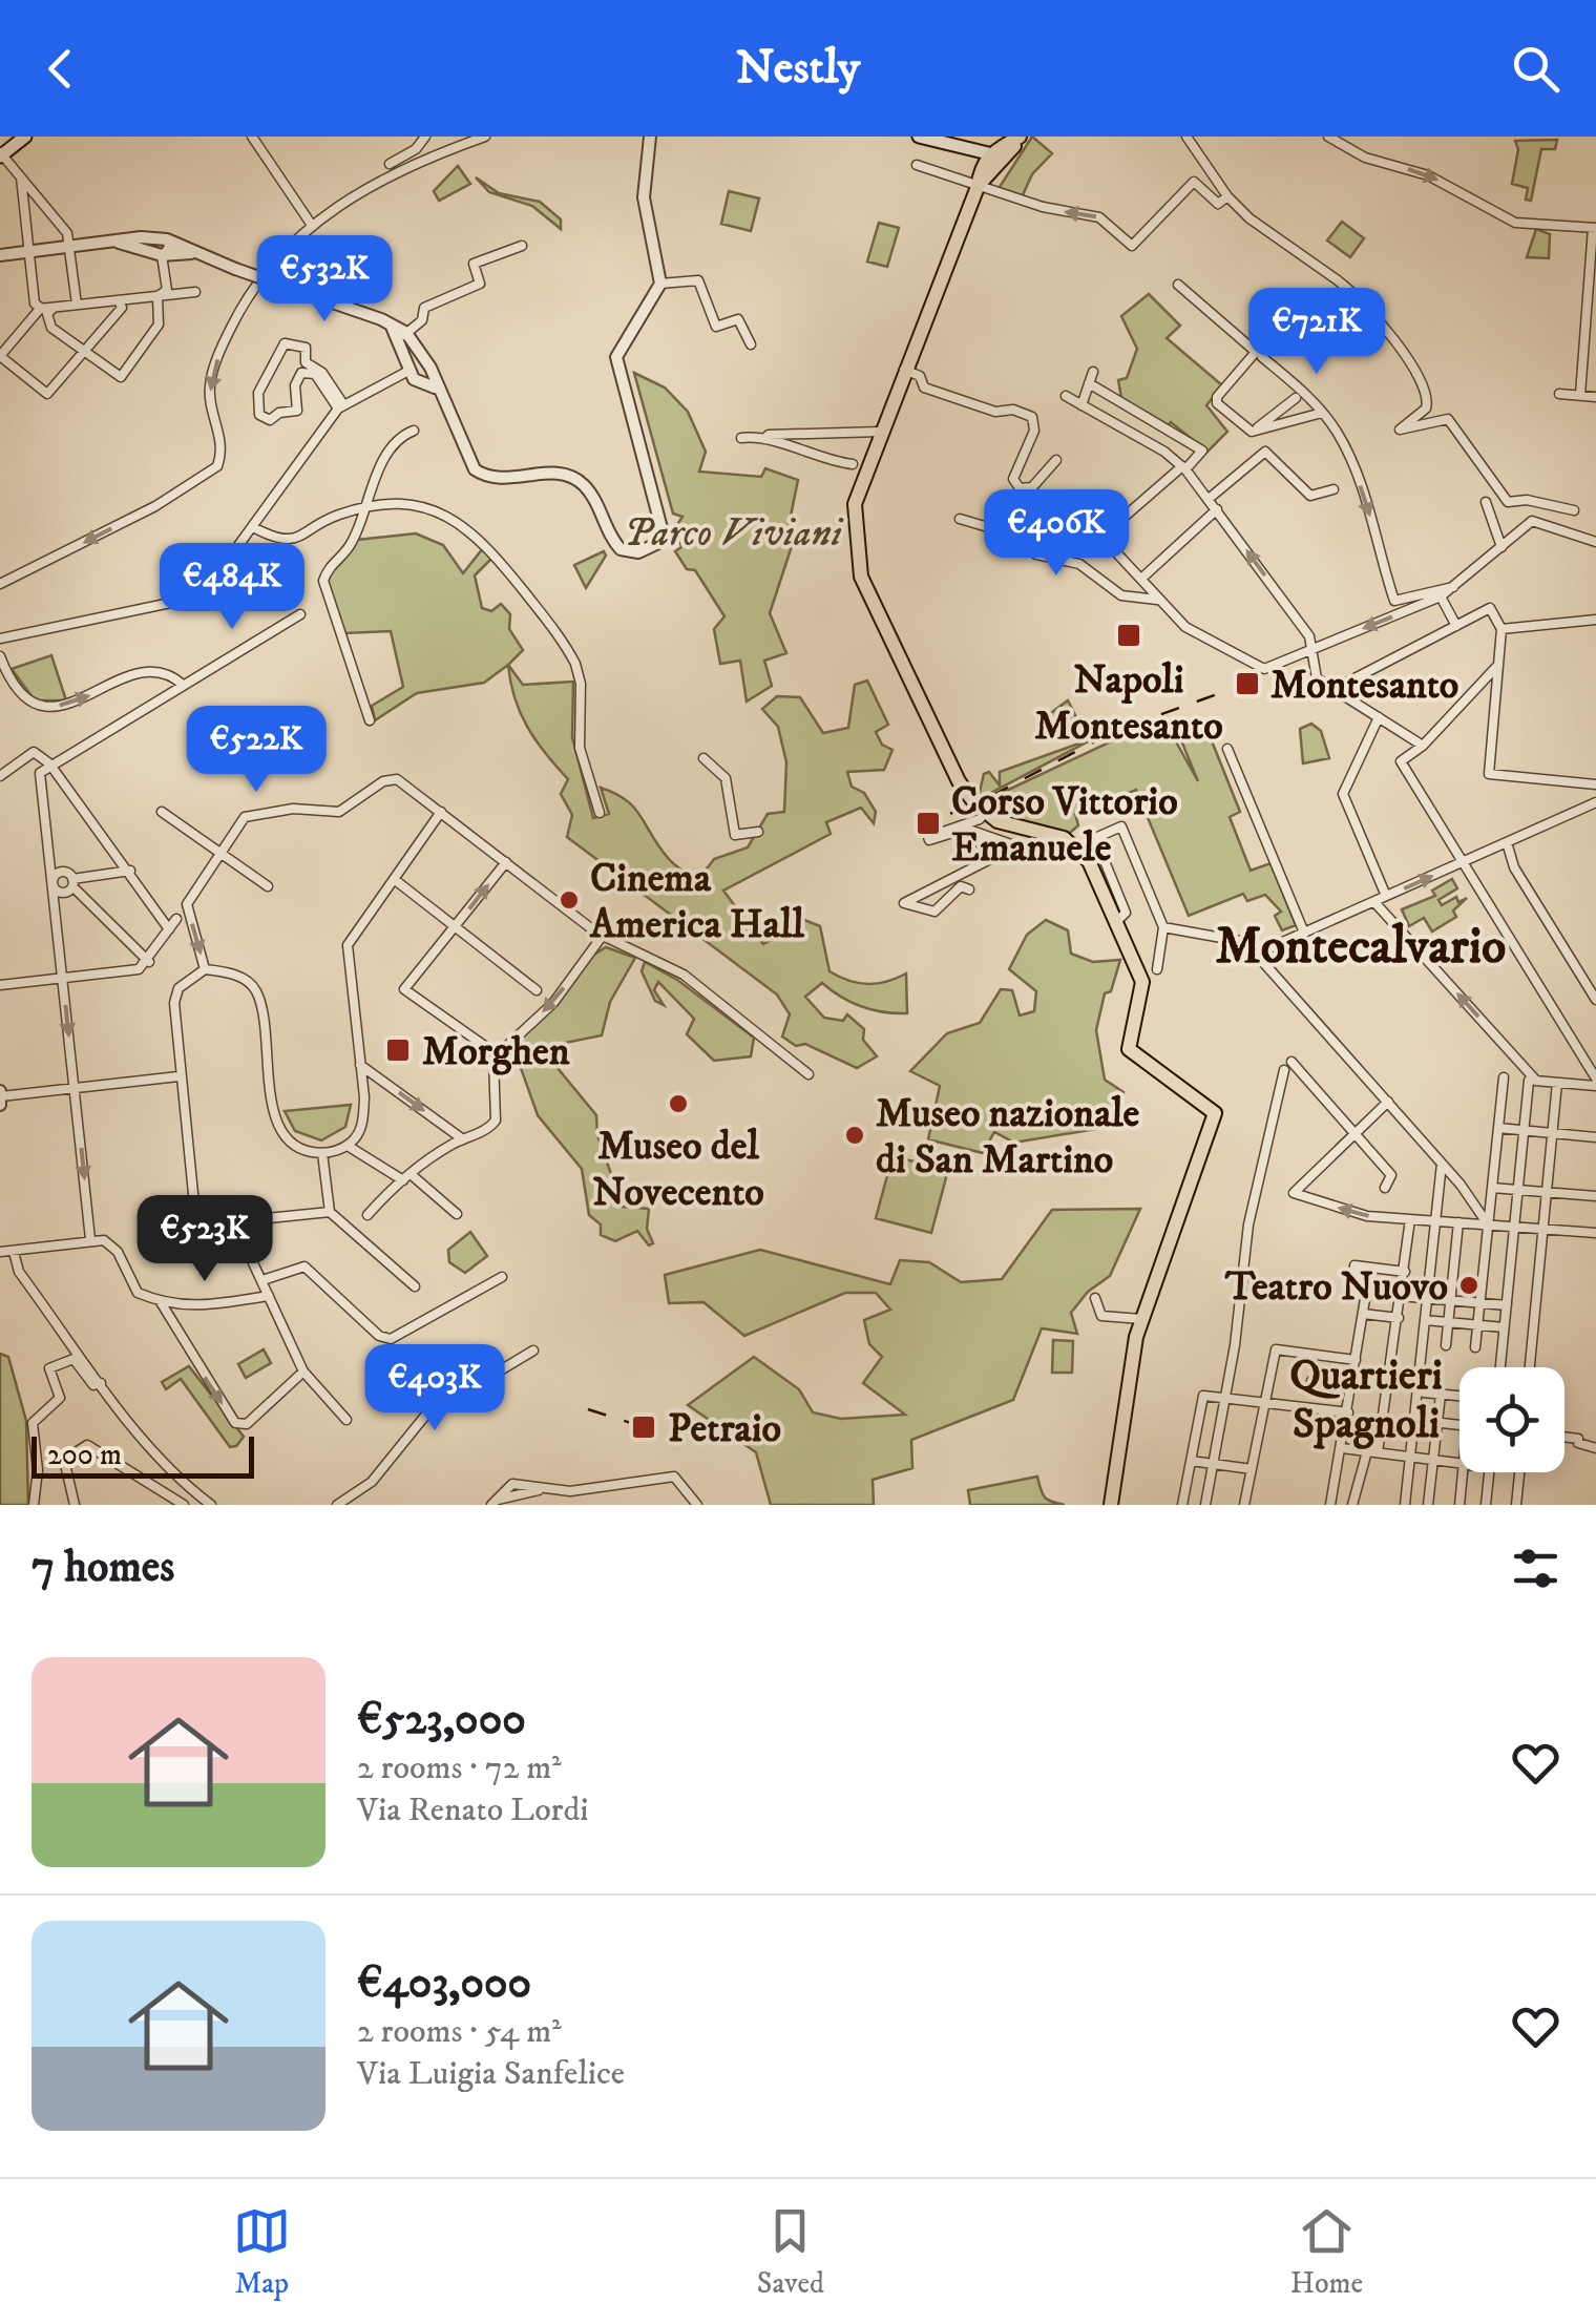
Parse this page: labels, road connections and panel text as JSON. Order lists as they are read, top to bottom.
{
  "districts": ["Montecalvario", "Quartieri Spagnoli"],
  "parks": ["Parco Viviani"],
  "places": {
    "transit": [
      "Napoli Montesanto",
      "Montesanto",
      "Corso Vittorio Emanuele",
      "Morghen",
      "Petraio"
    ],
    "other": [
      "Cinema America Hall",
      "Museo del Novecento",
      "Museo nazionale di San Martino",
      "Teatro Nuovo"
    ]
  },
  "scale_bar": "200 m",
  "page": {
    "header": "Nestly",
    "price": [
      "€532K",
      "€721K",
      "€406K",
      "€484K",
      "€522K",
      "€523K",
      "€403K"
    ],
    "scale": "200 m",
    "heading": "7 homes",
    "list": [
      {
        "name": "€523,000",
        "note": "2 rooms · 72 m² · Via Renato Lordi"
      },
      {
        "name": "€403,000",
        "note": "2 rooms · 54 m² · Via Luigia Sanfelice"
      }
    ],
    "tabs": ["Map", "Saved", "Home"]
  }
}
